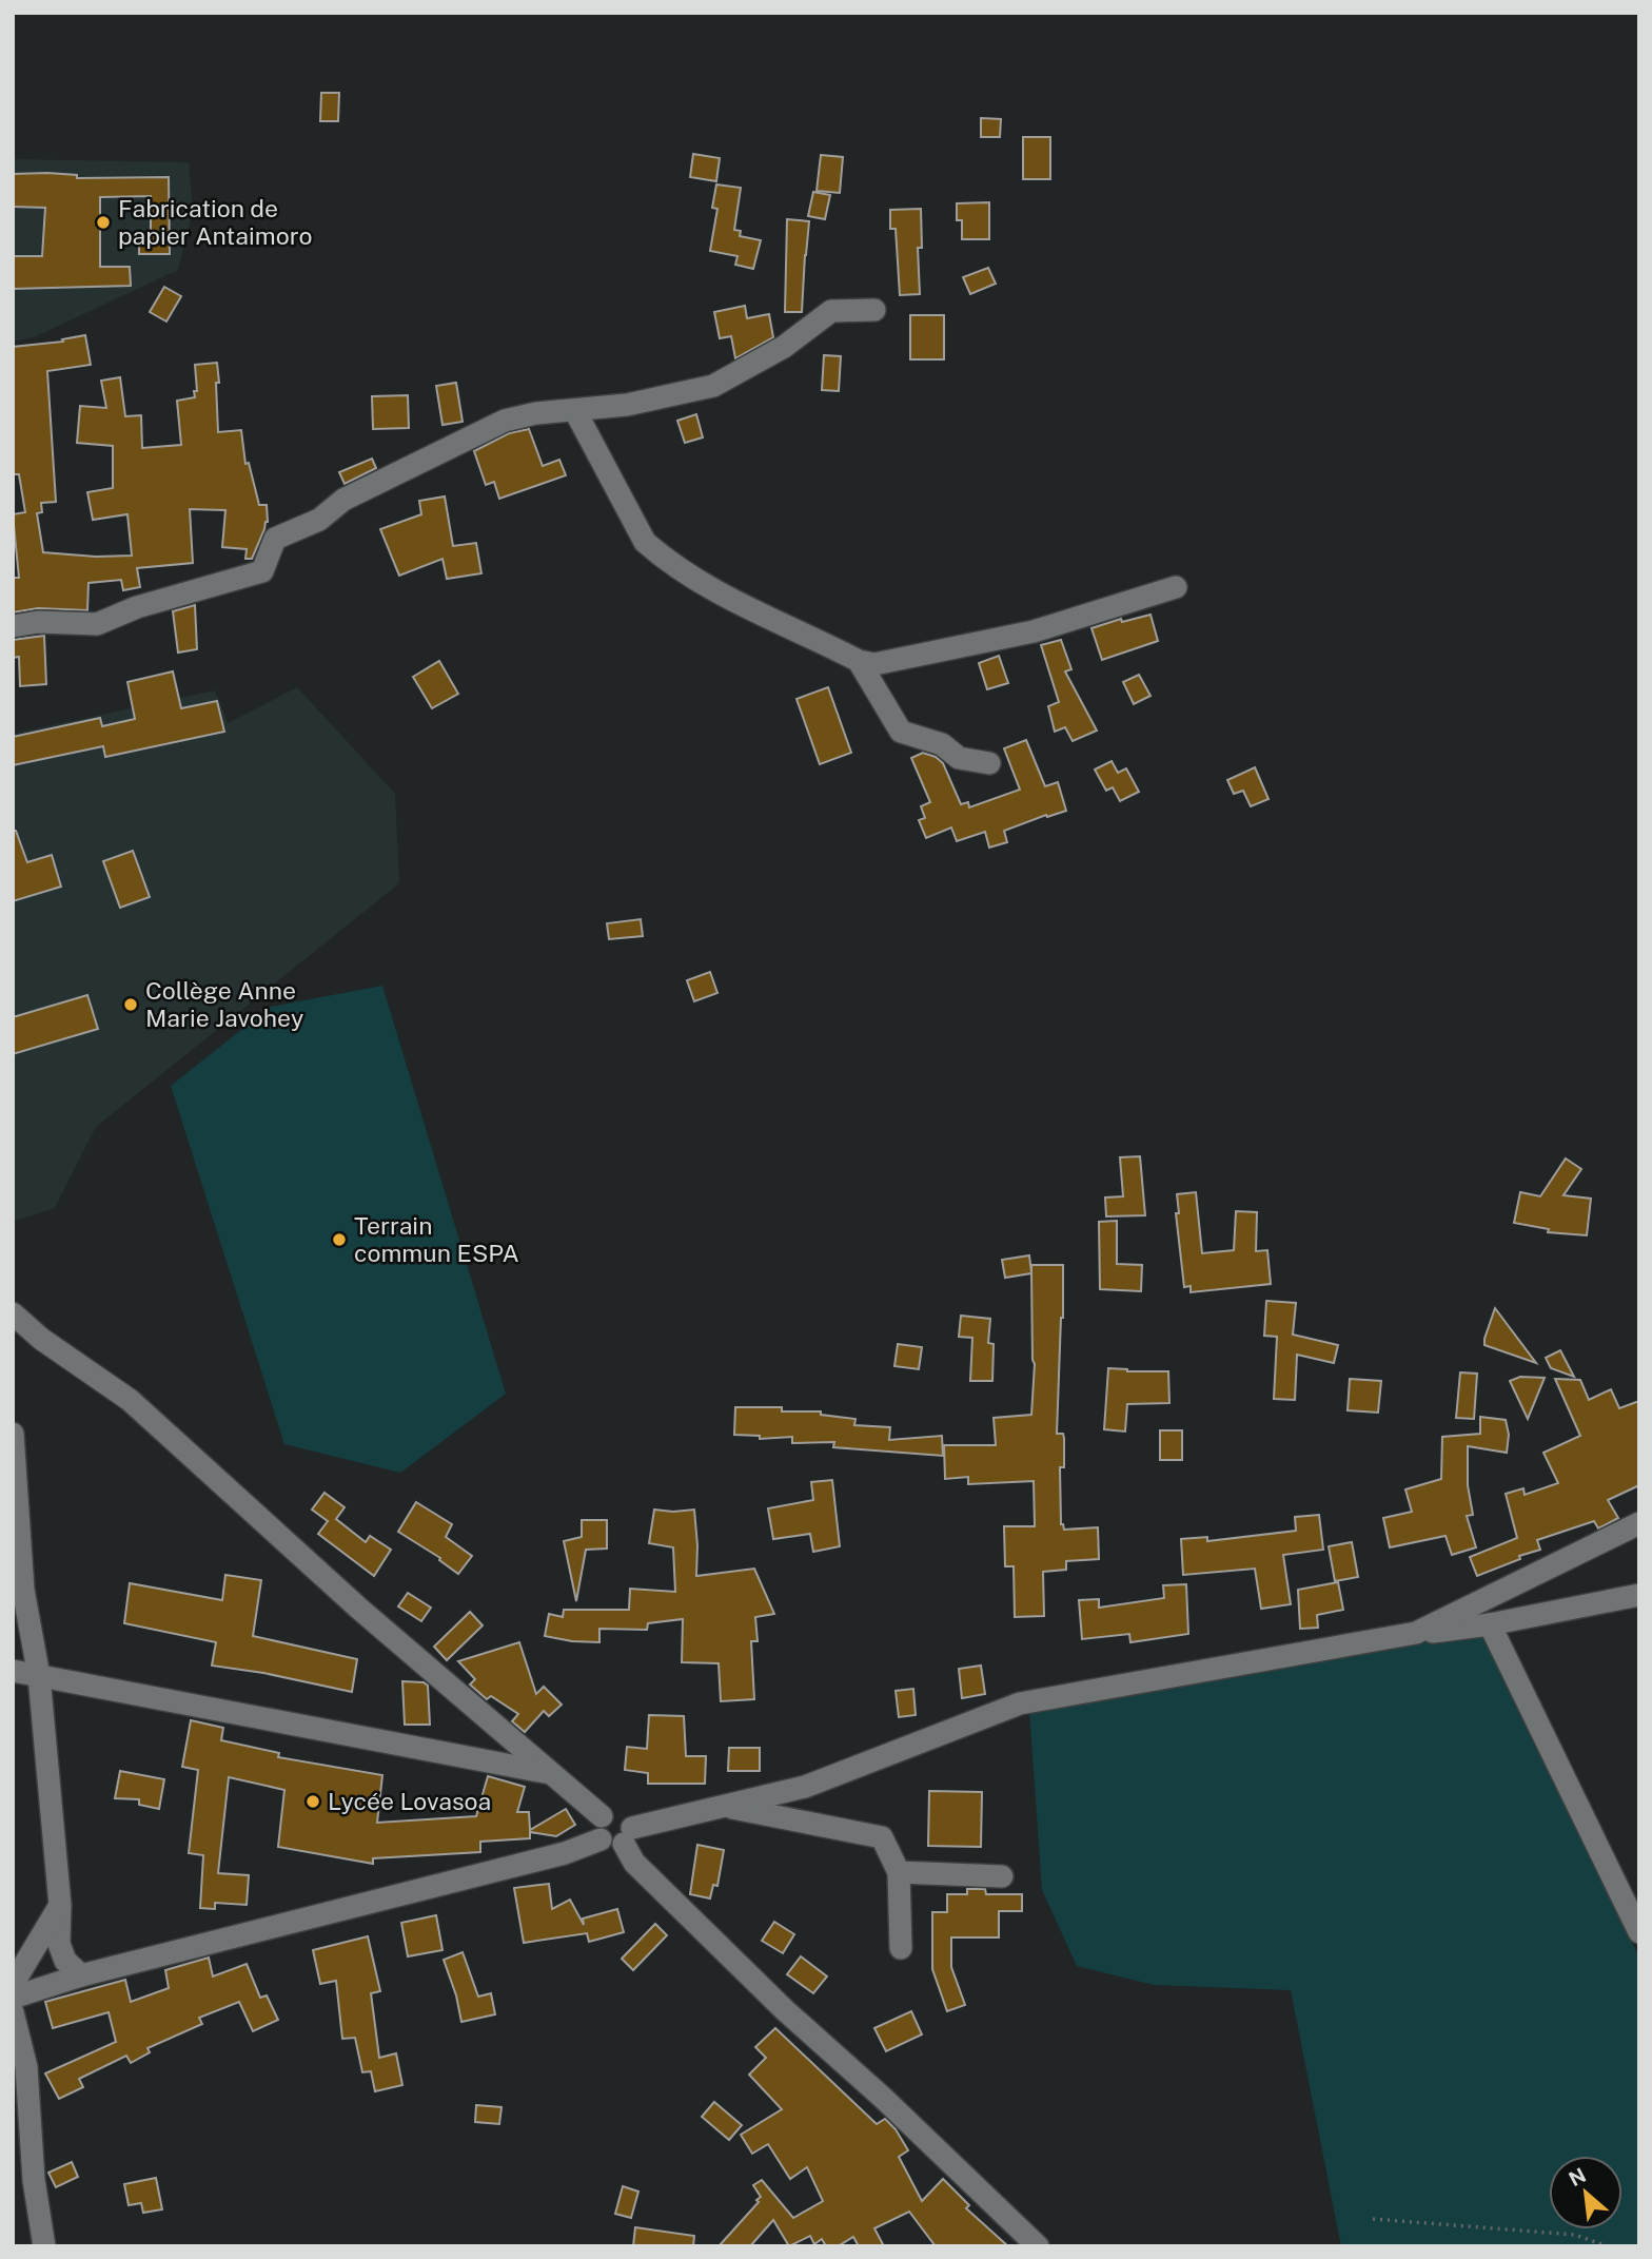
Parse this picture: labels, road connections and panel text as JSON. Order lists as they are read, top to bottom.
{
  "places": [
    "Fabrication de papier Antaimoro",
    "Collège Anne Marie Javohey",
    "Terrain commun ESPA",
    "Lycée Lovasoa"
  ],
  "north": "top left"
}
